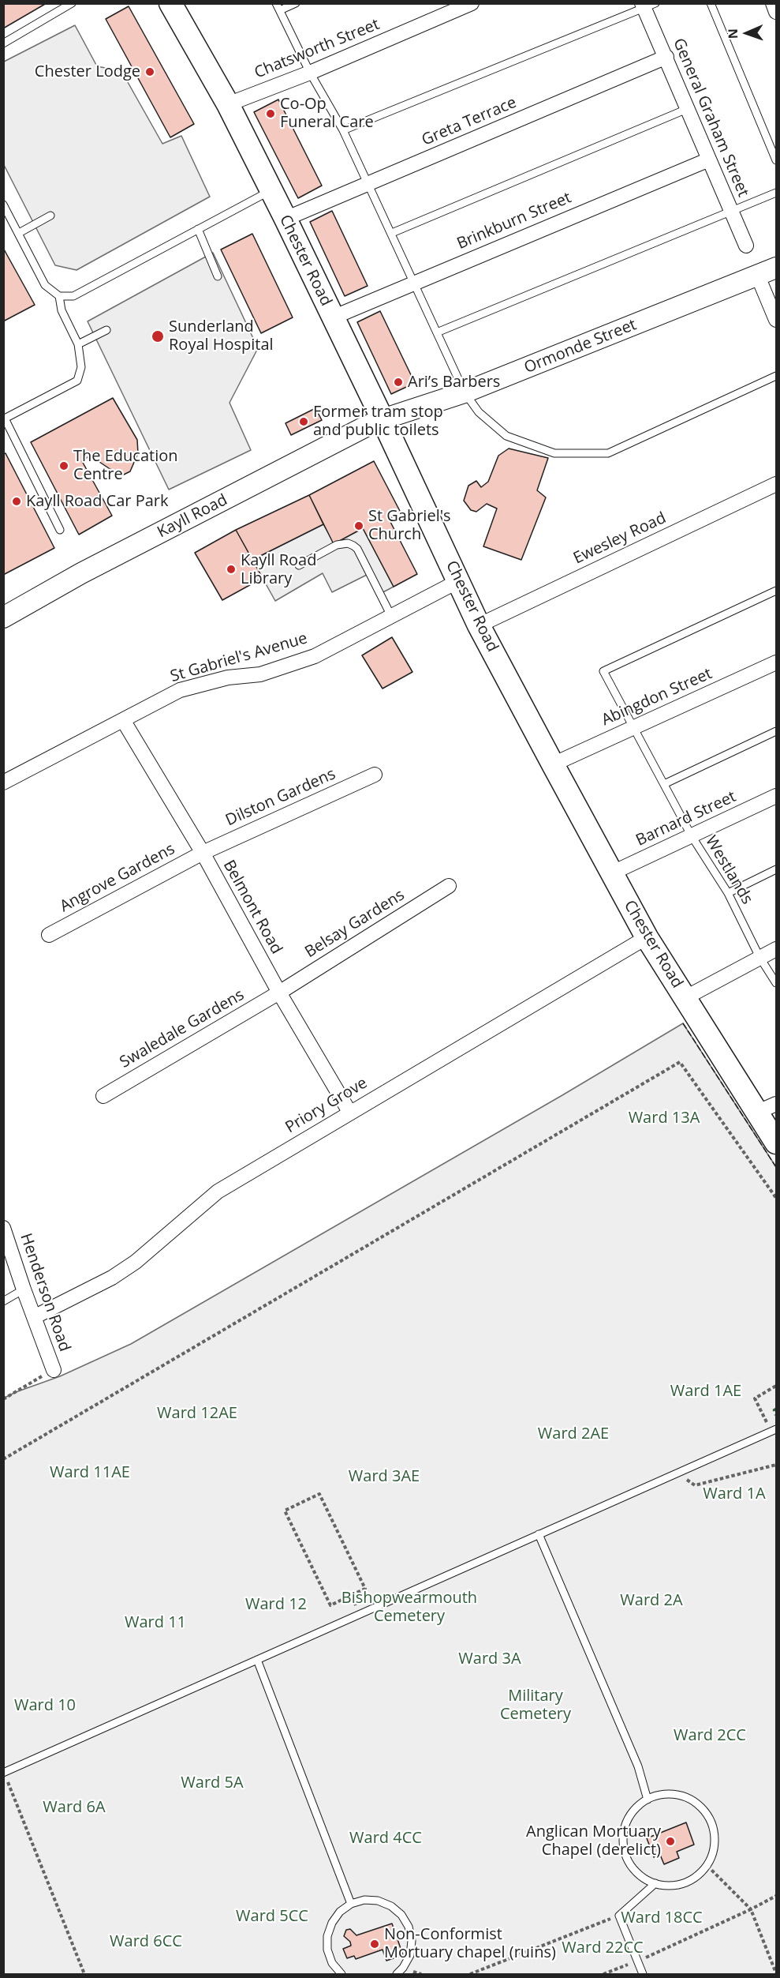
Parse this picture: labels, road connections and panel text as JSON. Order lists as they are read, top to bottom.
{
  "streets": {
    "main road": ["Chester Road"],
    "street": [
      "Chatsworth Street",
      "General Graham Street",
      "Greta Terrace",
      "Brinkburn Street",
      "Ormonde Street",
      "Kayll Road",
      "Ewesley Road",
      "St Gabriel's Avenue",
      "Abingdon Street",
      "Dilston Gardens",
      "Barnard Street",
      "Angrove Gardens",
      "Belmont Road",
      "Belsay Gardens",
      "Swaledale Gardens",
      "Priory Grove",
      "Henderson Road"
    ],
    "lane": ["Westlands"]
  },
  "crossings": [
    ["Chatsworth Street", "Chester Road"],
    ["General Graham Street", "Greta Terrace"],
    ["General Graham Street", "Brinkburn Street"],
    ["Greta Terrace", "Chester Road"],
    ["Brinkburn Street", "Chester Road"],
    ["Chester Road", "Ormonde Street"],
    ["Chester Road", "Kayll Road"],
    ["Chester Road", "Ewesley Road"],
    ["Chester Road", "St Gabriel's Avenue"],
    ["Chester Road", "Abingdon Street"],
    ["Chester Road", "Barnard Street"],
    ["Chester Road", "Priory Grove"],
    ["Ormonde Street", "Kayll Road"],
    ["St Gabriel's Avenue", "Belmont Road"],
    ["Abingdon Street", "Westlands"],
    ["Dilston Gardens", "Angrove Gardens"],
    ["Dilston Gardens", "Belmont Road"],
    ["Barnard Street", "Westlands"],
    ["Angrove Gardens", "Belmont Road"],
    ["Belmont Road", "Belsay Gardens"],
    ["Belmont Road", "Swaledale Gardens"],
    ["Belmont Road", "Priory Grove"],
    ["Belsay Gardens", "Swaledale Gardens"],
    ["Priory Grove", "Henderson Road"]
  ],
  "parks": [
    "Ward 13A",
    "Ward 1AE",
    "Ward 12AE",
    "Ward 2AE",
    "Ward 11AE",
    "Ward 3AE",
    "Ward 1A",
    "Bishopwearmouth Cemetery",
    "Ward 2A",
    "Ward 12",
    "Ward 11",
    "Ward 3A",
    "Military Cemetery",
    "Ward 10",
    "Ward 2CC",
    "Ward 5A",
    "Ward 6A",
    "Ward 4CC",
    "Ward 5CC",
    "Ward 18CC",
    "Ward 6CC",
    "Ward 22CC"
  ],
  "places": [
    "Chester Lodge",
    "Co-Op Funeral Care",
    "Sunderland Royal Hospital",
    "Ari’s Barbers",
    "Former tram stop and public toilets",
    "The Education Centre",
    "Kayll Road Car Park",
    "St Gabriel's Church",
    "Kayll Road Library",
    "Anglican Mortuary Chapel (derelict)",
    "Non-Conformist Mortuary chapel (ruins)"
  ],
  "north": "left"
}
